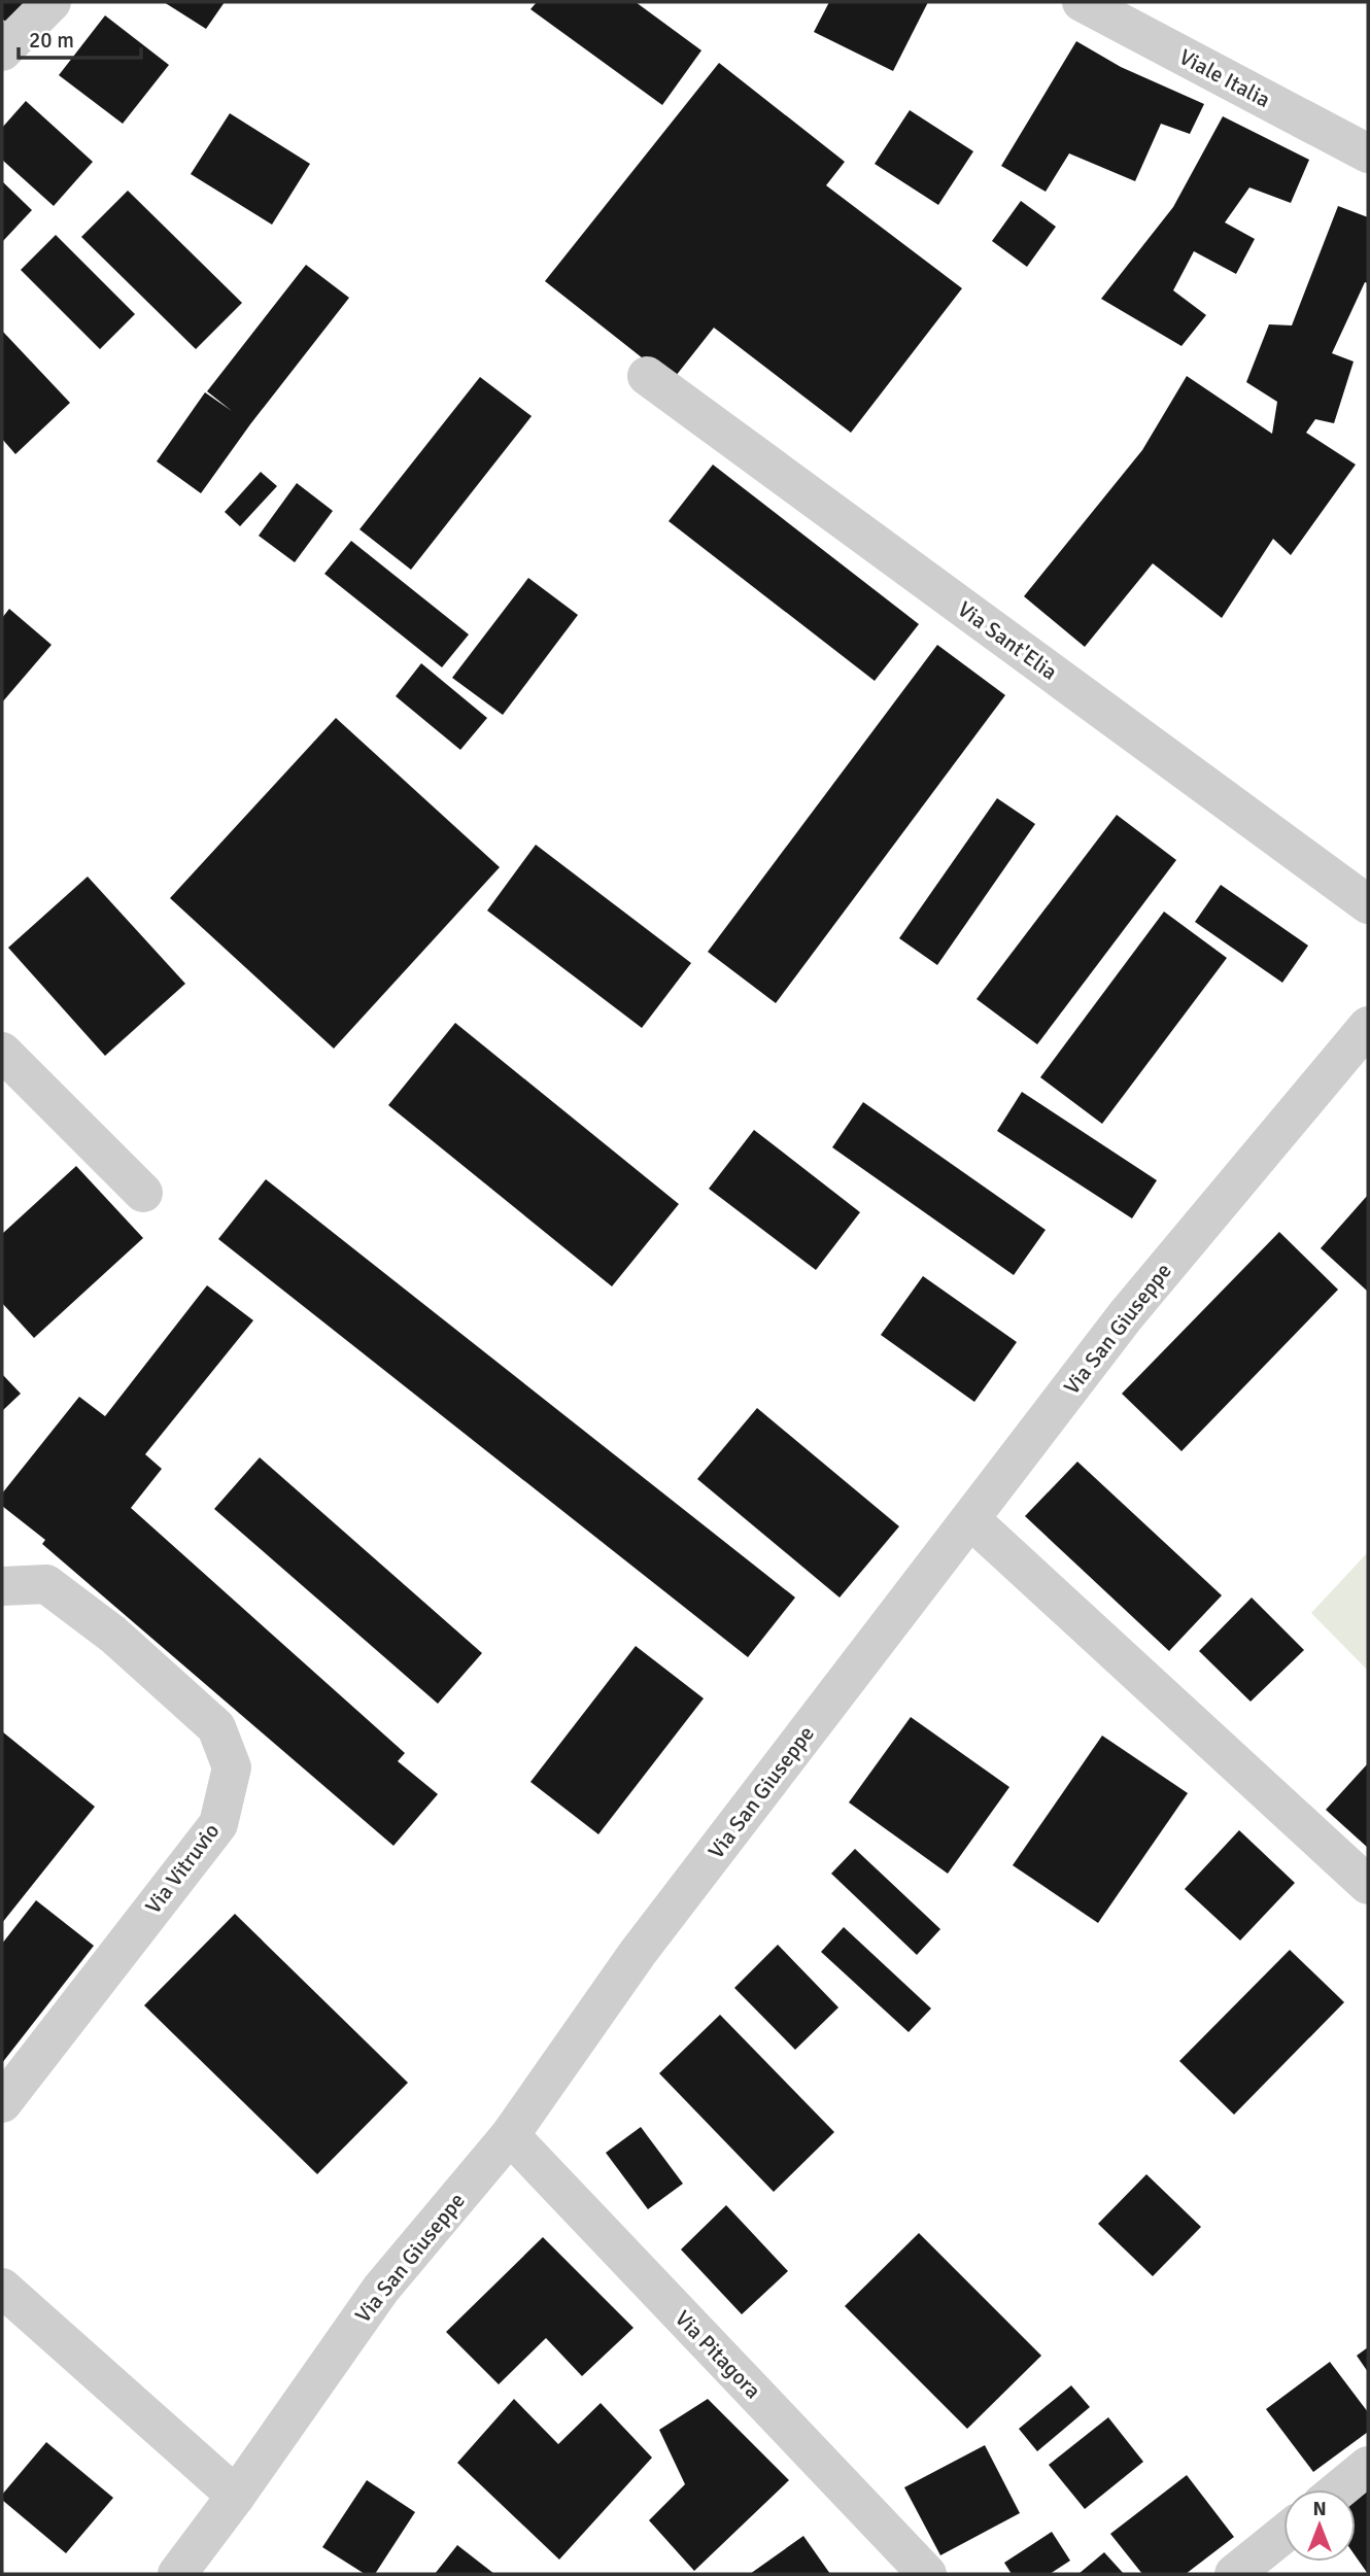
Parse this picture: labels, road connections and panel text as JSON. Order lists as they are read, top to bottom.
{
  "streets": {
    "street": [
      "Viale Italia",
      "Via Sant'Elia",
      "Via San Giuseppe",
      "Via Vitruvio",
      "Via Pitagora"
    ]
  },
  "crossings": [
    ["Via San Giuseppe", "Via Pitagora"]
  ],
  "scale_bar": "20 m",
  "north": "top"
}
